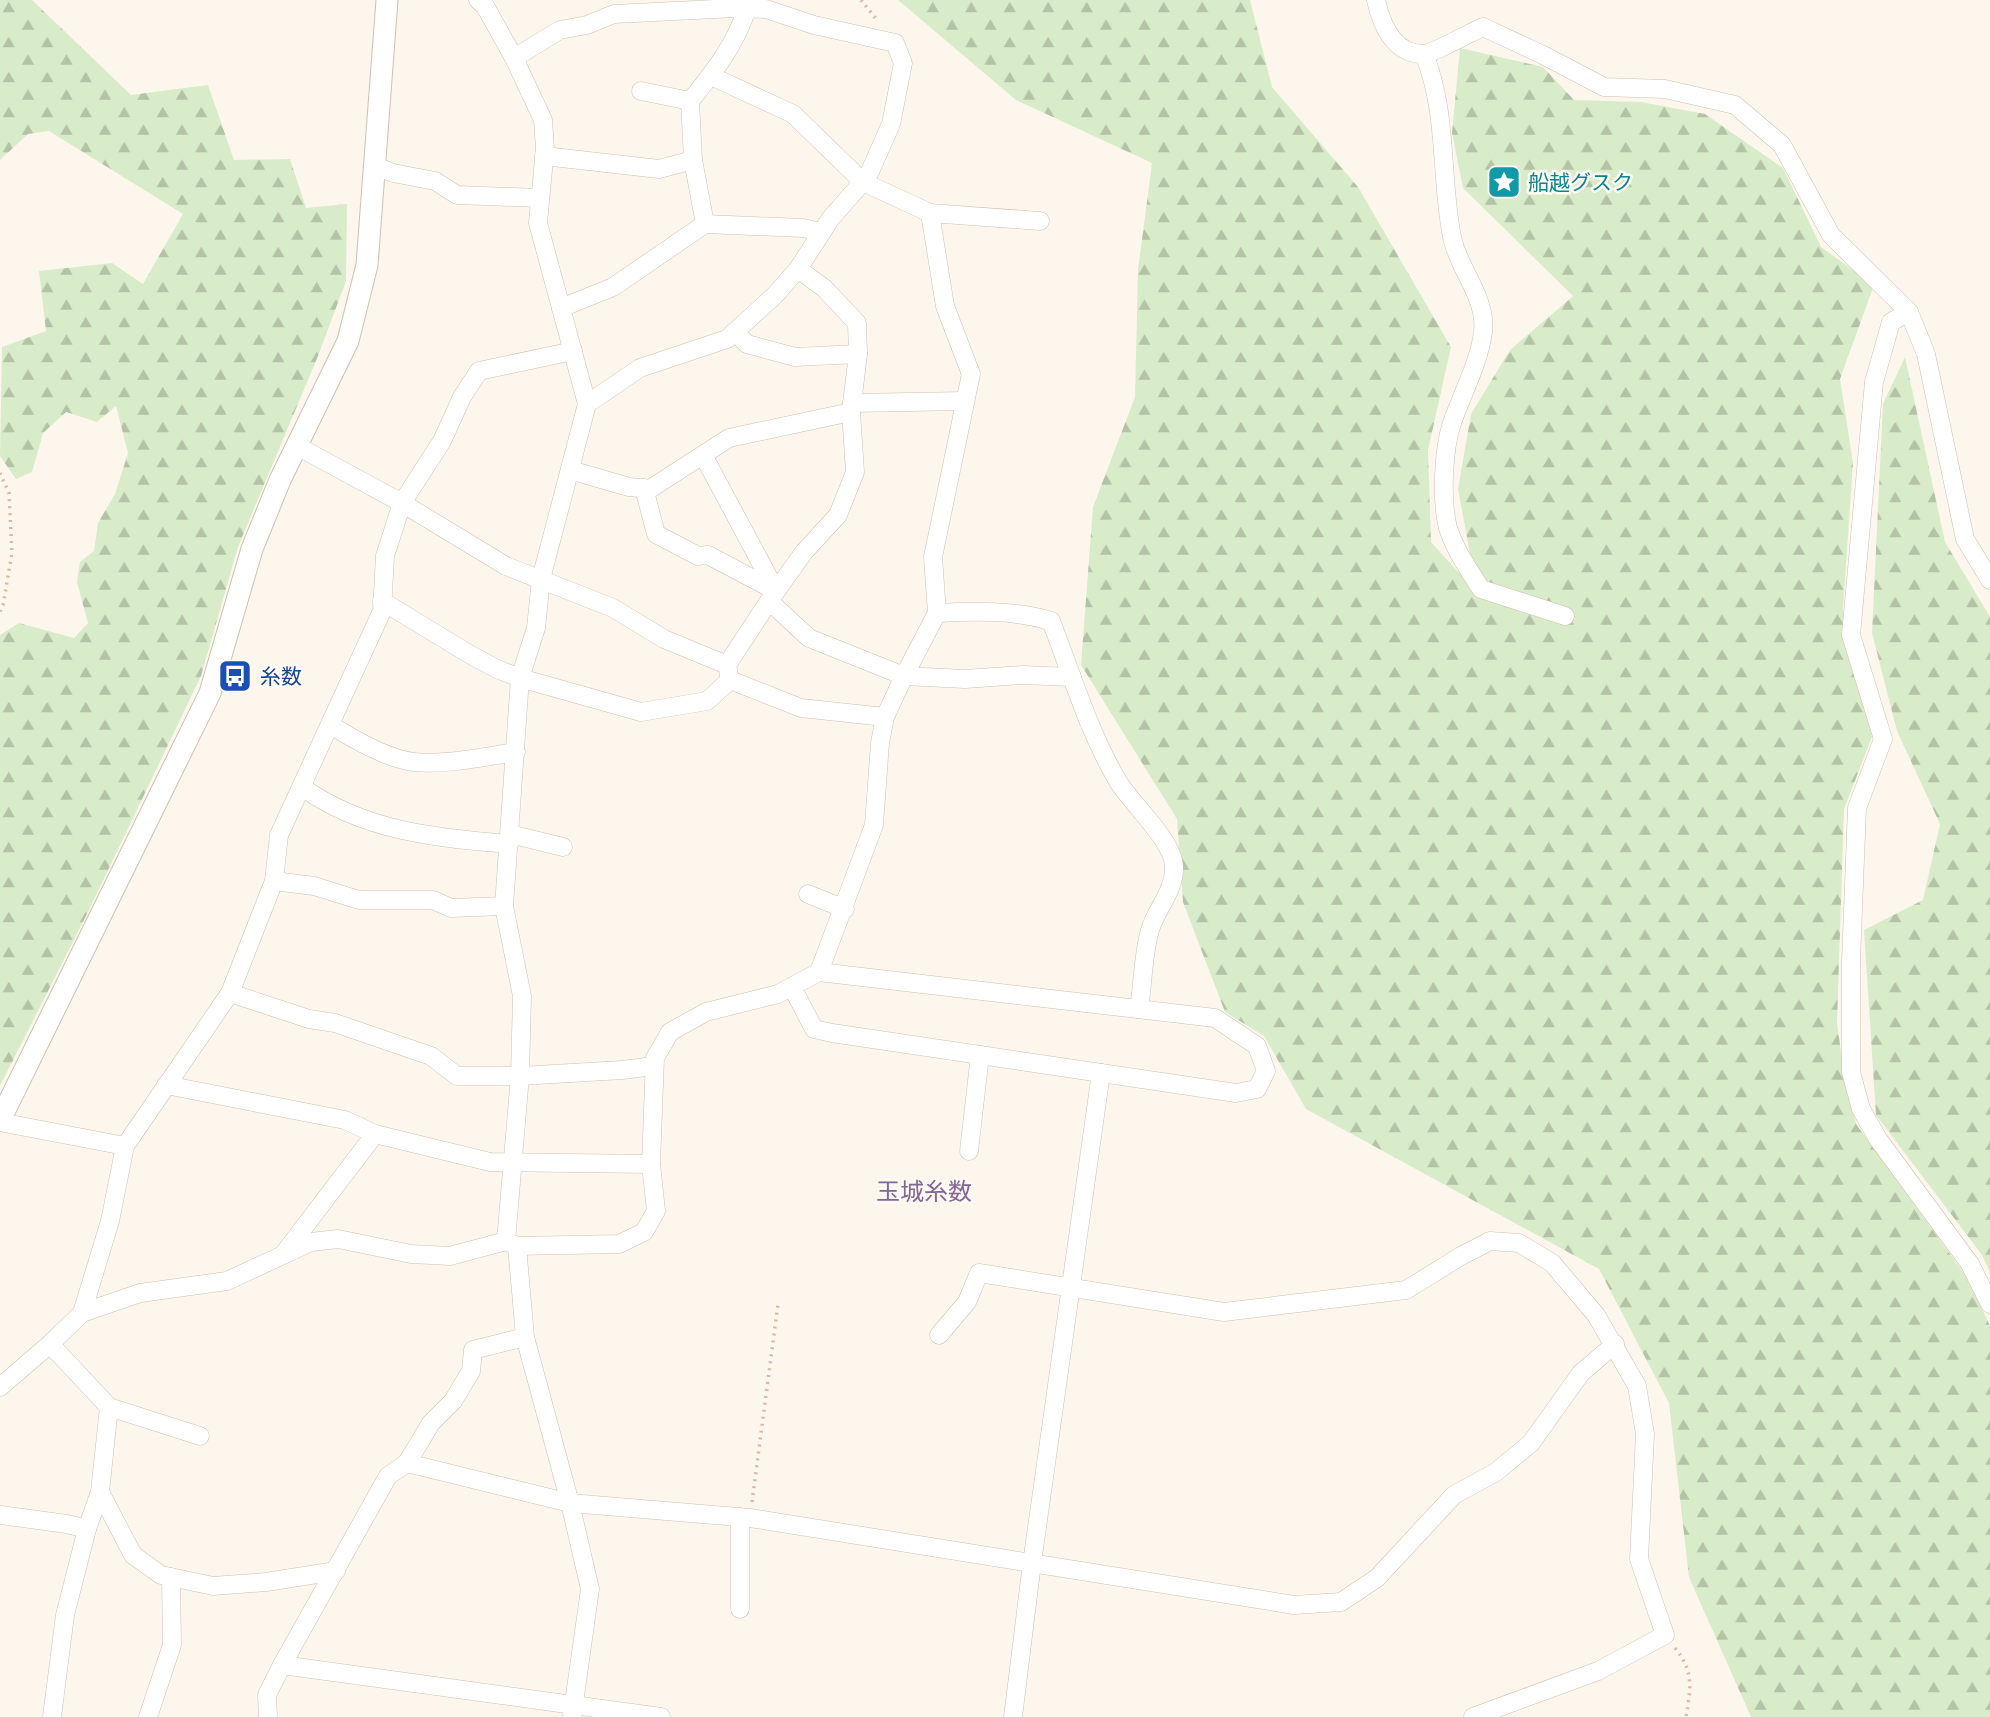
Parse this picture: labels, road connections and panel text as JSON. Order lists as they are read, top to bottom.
{
  "districts": ["玉城糸数"],
  "places": {
    "place": ["船越グスク"],
    "bus stop": ["糸数"]
  }
}
